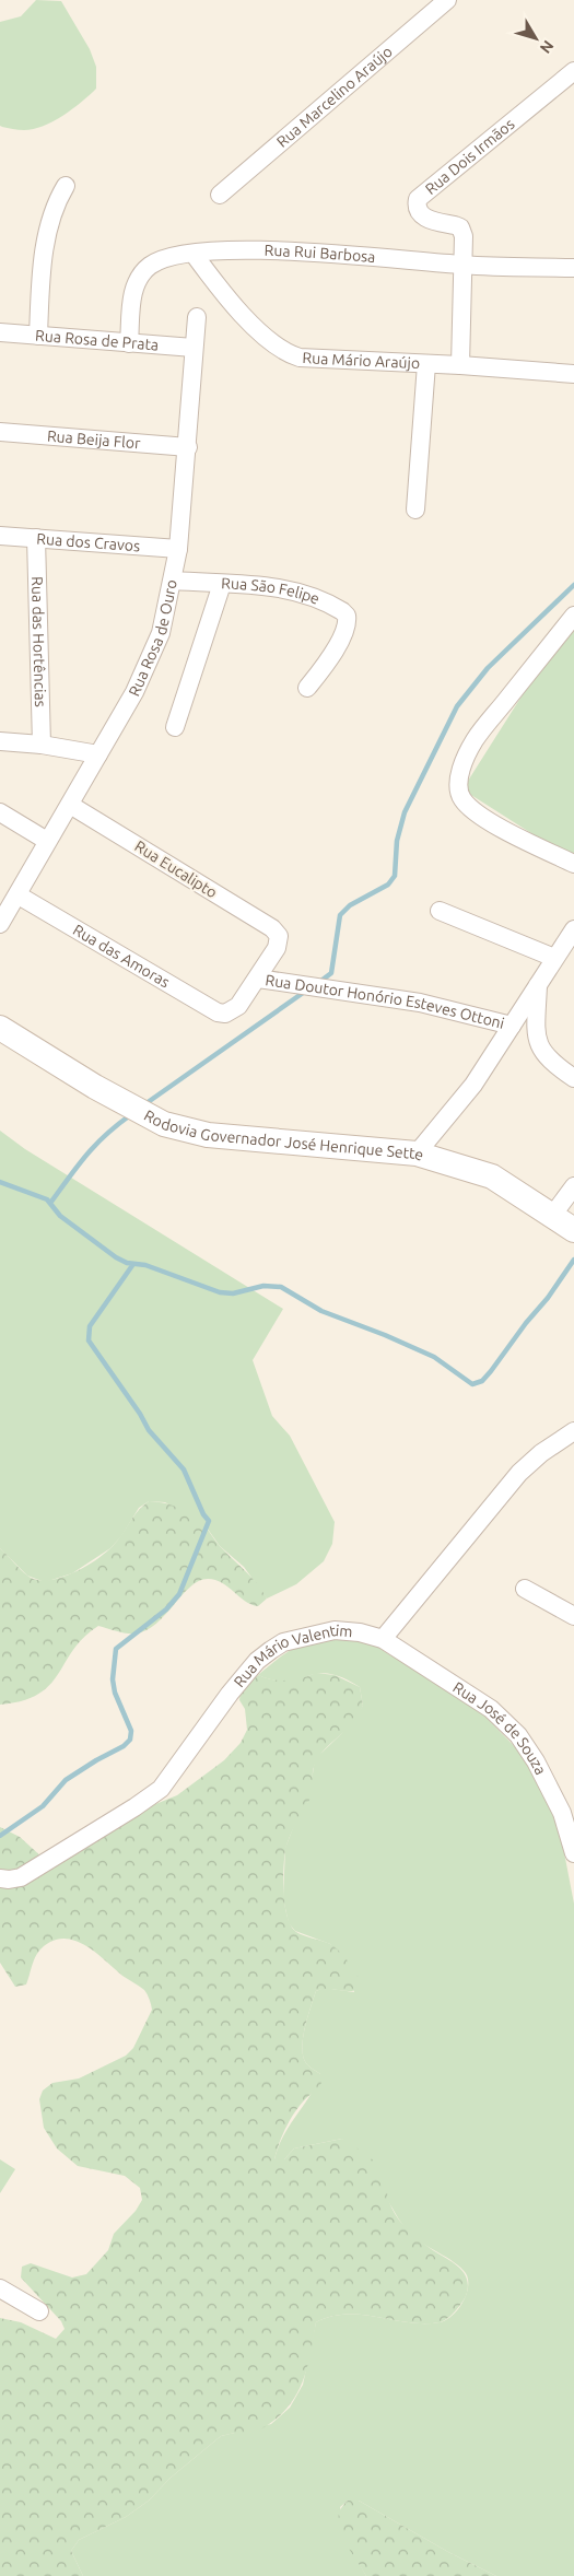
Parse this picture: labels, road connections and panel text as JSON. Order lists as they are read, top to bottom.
{
  "streets": {
    "main road": ["Rodovia Governador José Henrique Sette"],
    "street": [
      "Rua Marcelino Araújo",
      "Rua Dois Irmãos",
      "Rua Rui Barbosa",
      "Rua Rosa de Prata",
      "Rua Mário Araújo",
      "Rua Beija Flor",
      "Rua dos Cravos",
      "Rua São Felipe",
      "Rua Rosa de Ouro",
      "Rua das Hortências",
      "Rua Eucalipto",
      "Rua das Amoras",
      "Rua Doutor Honório Esteves Ottoni",
      "Rua Mário Valentim",
      "Rua José de Souza"
    ]
  },
  "crossings": [
    ["Rua Dois Irmãos", "Rua Rui Barbosa"],
    ["Rua Dois Irmãos", "Rua Mário Araújo"],
    ["Rua Rui Barbosa", "Rua Rosa de Prata"],
    ["Rua Rui Barbosa", "Rua Mário Araújo"],
    ["Rua Rosa de Prata", "Rua Rosa de Ouro"],
    ["Rua Beija Flor", "Rua Rosa de Ouro"],
    ["Rua dos Cravos", "Rua Rosa de Ouro"],
    ["Rua dos Cravos", "Rua das Hortências"],
    ["Rua Rosa de Ouro", "Rua Eucalipto"],
    ["Rua Rosa de Ouro", "Rua das Amoras"],
    ["Rua Eucalipto", "Rua das Amoras"],
    ["Rua Eucalipto", "Rua Doutor Honório Esteves Ottoni"],
    ["Rua das Amoras", "Rua Doutor Honório Esteves Ottoni"],
    ["Rua Mário Valentim", "Rua José de Souza"]
  ],
  "north": "bottom right"
}
